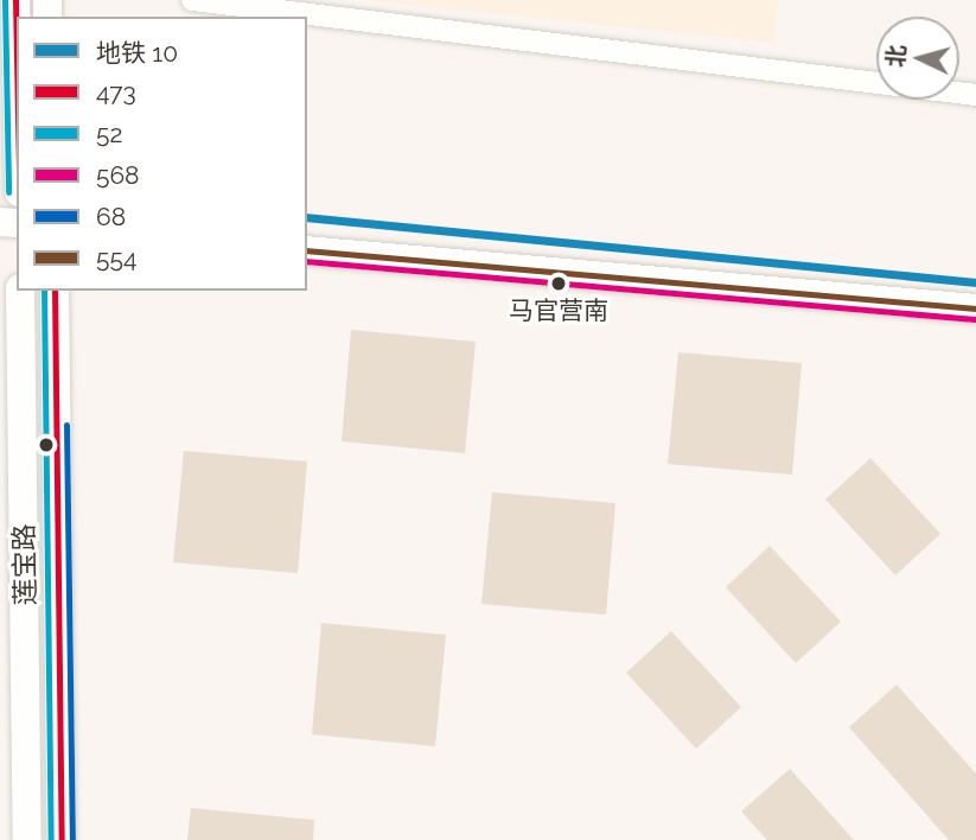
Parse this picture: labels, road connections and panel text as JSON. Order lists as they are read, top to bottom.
{
  "streets": {
    "main road": ["莲宝路"]
  },
  "places": ["马官营南"],
  "lines": [
    "transit line 473",
    "transit line 52",
    "metro line 10",
    "transit line 554",
    "transit line 568",
    "transit line 68"
  ],
  "legend": [
    "地铁 10",
    "473",
    "52",
    "568",
    "68",
    "554"
  ],
  "north": "left"
}
